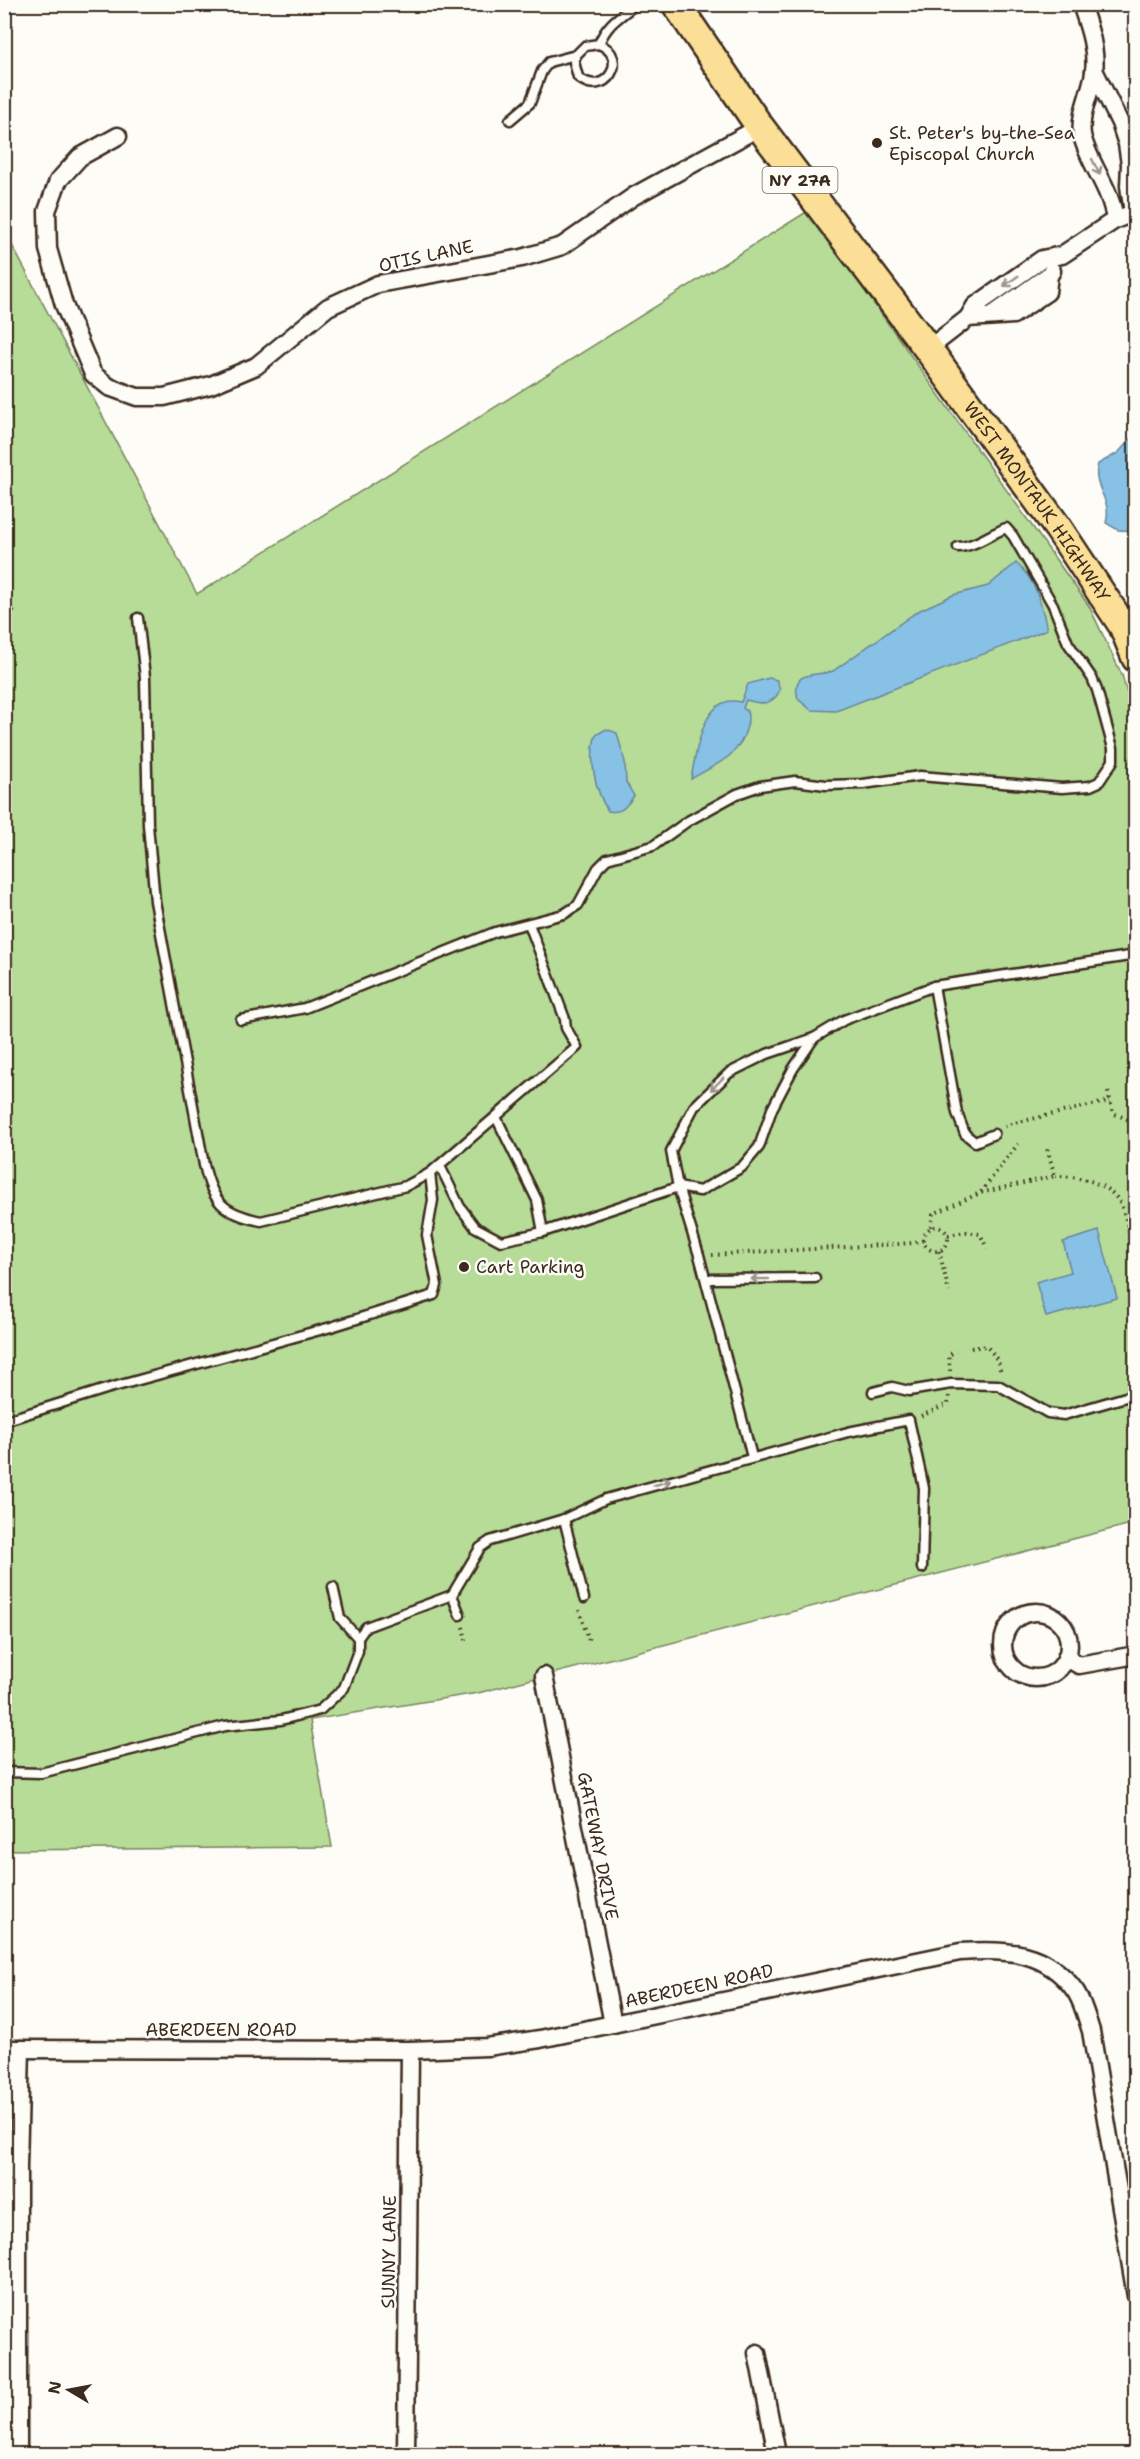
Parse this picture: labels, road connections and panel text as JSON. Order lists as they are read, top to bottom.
{
  "streets": {
    "main road": ["NY 27A", "WEST MONTAUK HIGHWAY"],
    "street": [
      "OTIS LANE",
      "GATEWAY DRIVE",
      "ABERDEEN ROAD",
      "SUNNY LANE"
    ]
  },
  "crossings": [
    ["NY 27A", "OTIS LANE"],
    ["NY 27A", "WEST MONTAUK HIGHWAY"],
    ["GATEWAY DRIVE", "ABERDEEN ROAD"],
    ["ABERDEEN ROAD", "SUNNY LANE"]
  ],
  "places": ["St. Peter's by-the-Sea Episcopal Church", "Cart Parking"],
  "north": "left"
}
